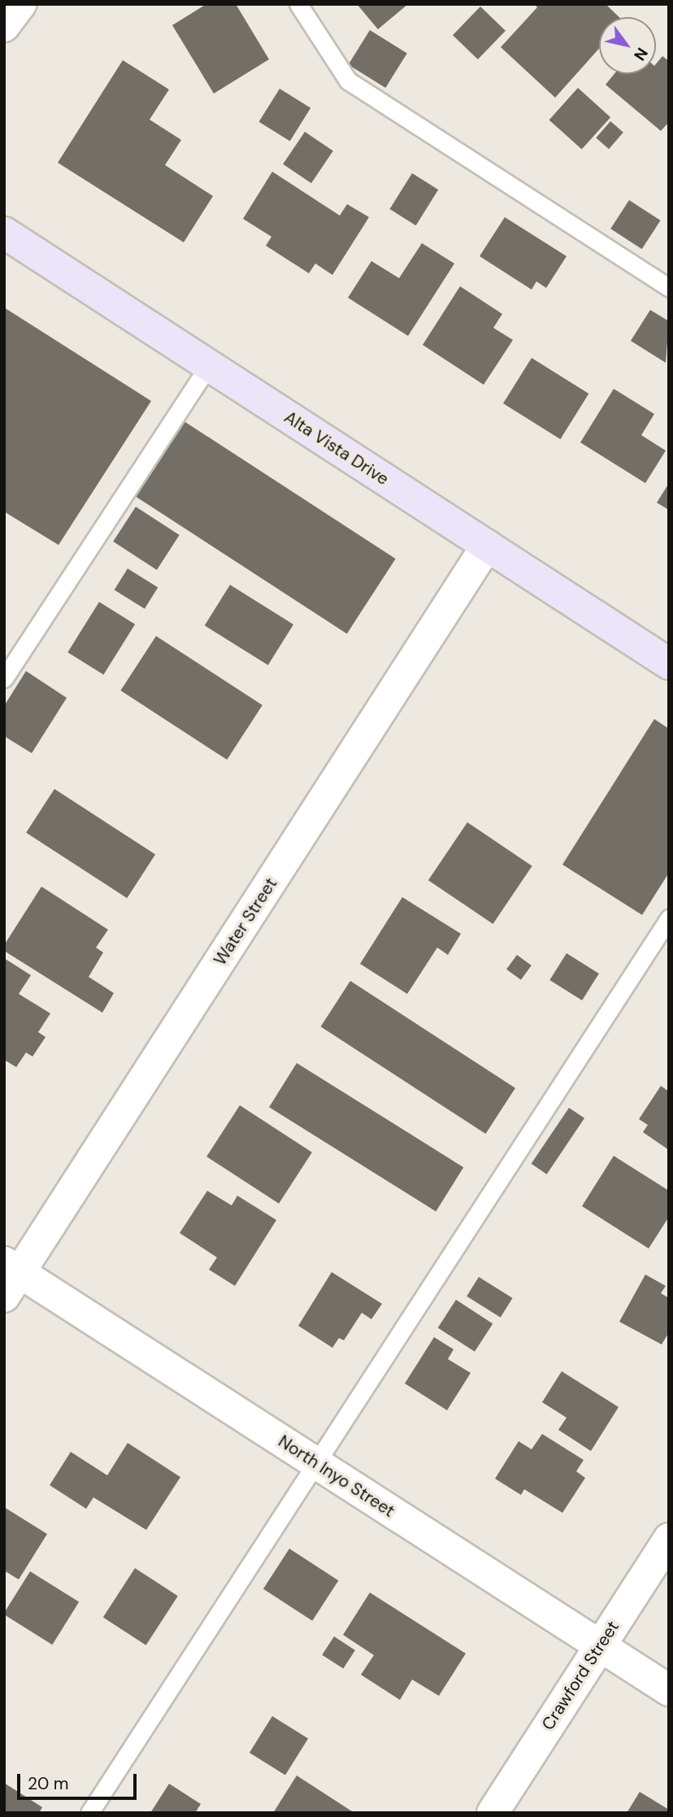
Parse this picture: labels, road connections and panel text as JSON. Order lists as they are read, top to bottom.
{
  "streets": {
    "street": [
      "Alta Vista Drive",
      "Water Street",
      "North Inyo Street",
      "Crawford Street"
    ]
  },
  "crossings": [
    ["Alta Vista Drive", "Water Street"],
    ["Water Street", "North Inyo Street"],
    ["North Inyo Street", "Crawford Street"]
  ],
  "scale_bar": "20 m",
  "north": "bottom right"
}
